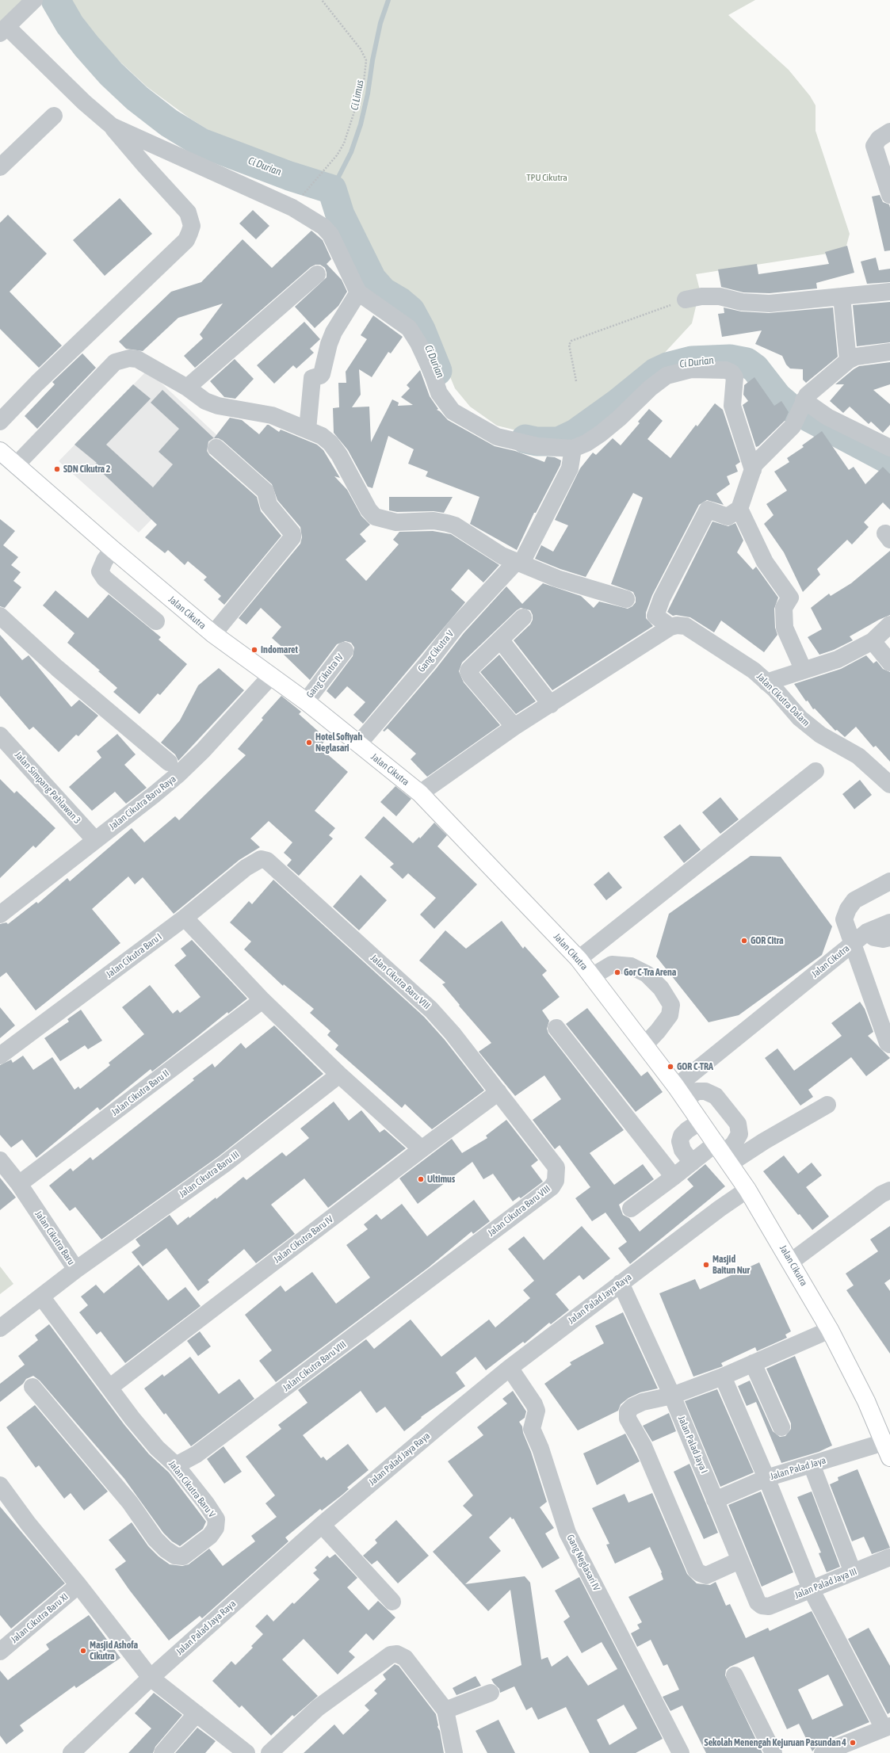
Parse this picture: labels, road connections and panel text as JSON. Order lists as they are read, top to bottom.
{
  "streets": {
    "main road": ["Jalan Cikutra"],
    "street": [
      "Gang Cikutra V",
      "Gang Cikutra IV",
      "Jalan Cikutra Dalam",
      "Jalan Simpang Pahlawan 3",
      "Jalan Cikutra Baru Raya",
      "Jalan Cikutra Baru I",
      "Jalan Cikutra Baru VIII",
      "Jalan Cikutra Baru II",
      "Jalan Cikutra Baru III",
      "Jalan Cikutra Baru",
      "Jalan Cikutra Baru IV",
      "Jalan Palad Jaya Raya",
      "Jalan Palad Jaya I",
      "Jalan Palad Jaya",
      "Jalan Cikutra Baru V",
      "Gang Neglasari IV",
      "Jalan Palad Jaya III",
      "Jalan Cikutra Baru XI"
    ]
  },
  "crossings": [
    ["Jalan Cikutra", "Gang Cikutra V"],
    ["Jalan Cikutra", "Gang Cikutra IV"],
    ["Jalan Cikutra", "Jalan Cikutra Baru Raya"],
    ["Jalan Cikutra", "Jalan Palad Jaya Raya"],
    ["Jalan Cikutra", "Jalan Palad Jaya"],
    ["Jalan Simpang Pahlawan 3", "Jalan Cikutra Baru Raya"],
    ["Jalan Cikutra Baru I", "Jalan Cikutra Baru VIII"],
    ["Jalan Cikutra Baru VIII", "Jalan Cikutra Baru IV"],
    ["Jalan Cikutra Baru VIII", "Jalan Cikutra Baru V"],
    ["Jalan Cikutra Baru II", "Jalan Cikutra Baru"],
    ["Jalan Cikutra Baru III", "Jalan Cikutra Baru"],
    ["Jalan Cikutra Baru", "Jalan Cikutra Baru V"],
    ["Jalan Cikutra Baru IV", "Jalan Cikutra Baru V"],
    ["Jalan Palad Jaya Raya", "Jalan Palad Jaya I"],
    ["Jalan Palad Jaya Raya", "Gang Neglasari IV"],
    ["Jalan Palad Jaya I", "Jalan Palad Jaya"],
    ["Jalan Palad Jaya I", "Jalan Palad Jaya III"]
  ],
  "water": ["Ci Limus", "Ci Durian"],
  "parks": ["TPU Cikutra"],
  "places": [
    "SDN Cikutra 2",
    "Indomaret",
    "Hotel Sofiyah Neglasari",
    "GOR Citra",
    "Gor C-Tra Arena",
    "GOR C-TRA",
    "Ultimus",
    "Masjid Baitun Nur",
    "Masjid Ashofa Cikutra",
    "Sekolah Menengah Kejuruan Pasundan 4"
  ]
}
